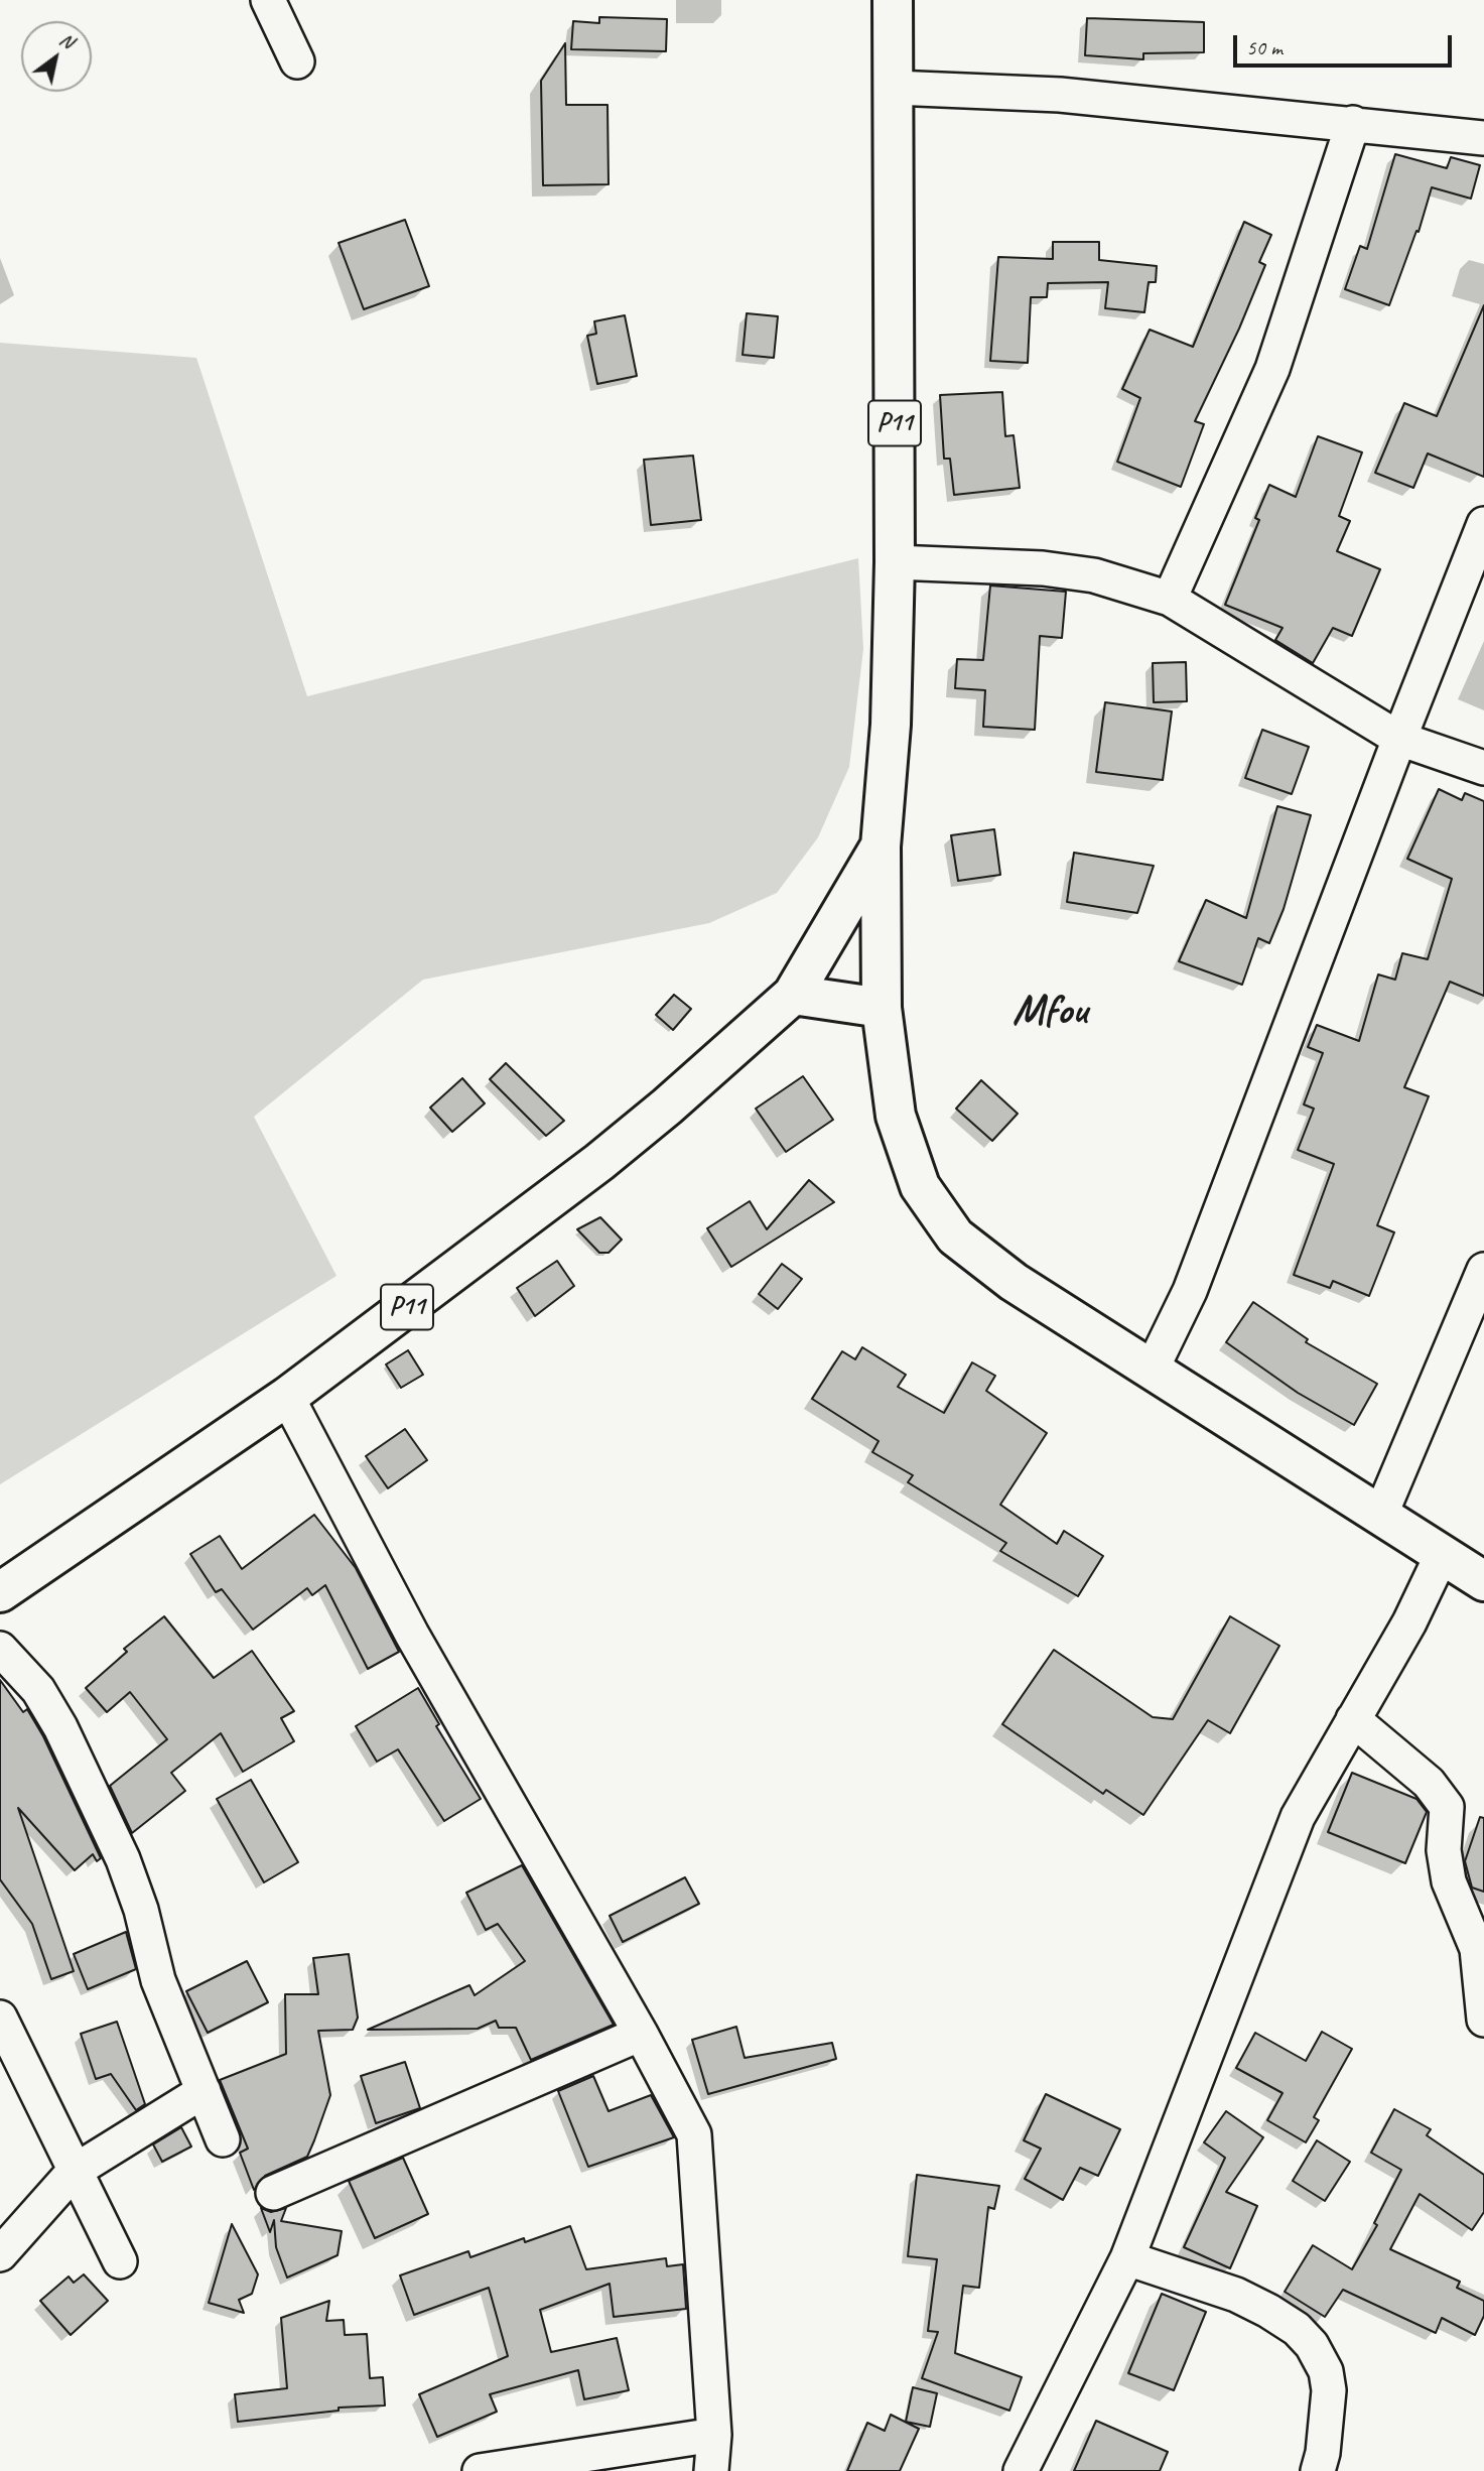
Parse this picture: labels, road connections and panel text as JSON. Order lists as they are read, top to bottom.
{
  "streets": {
    "main road": ["P11"]
  },
  "districts": ["Mfou"],
  "scale_bar": "50 m",
  "north": "top right"
}
